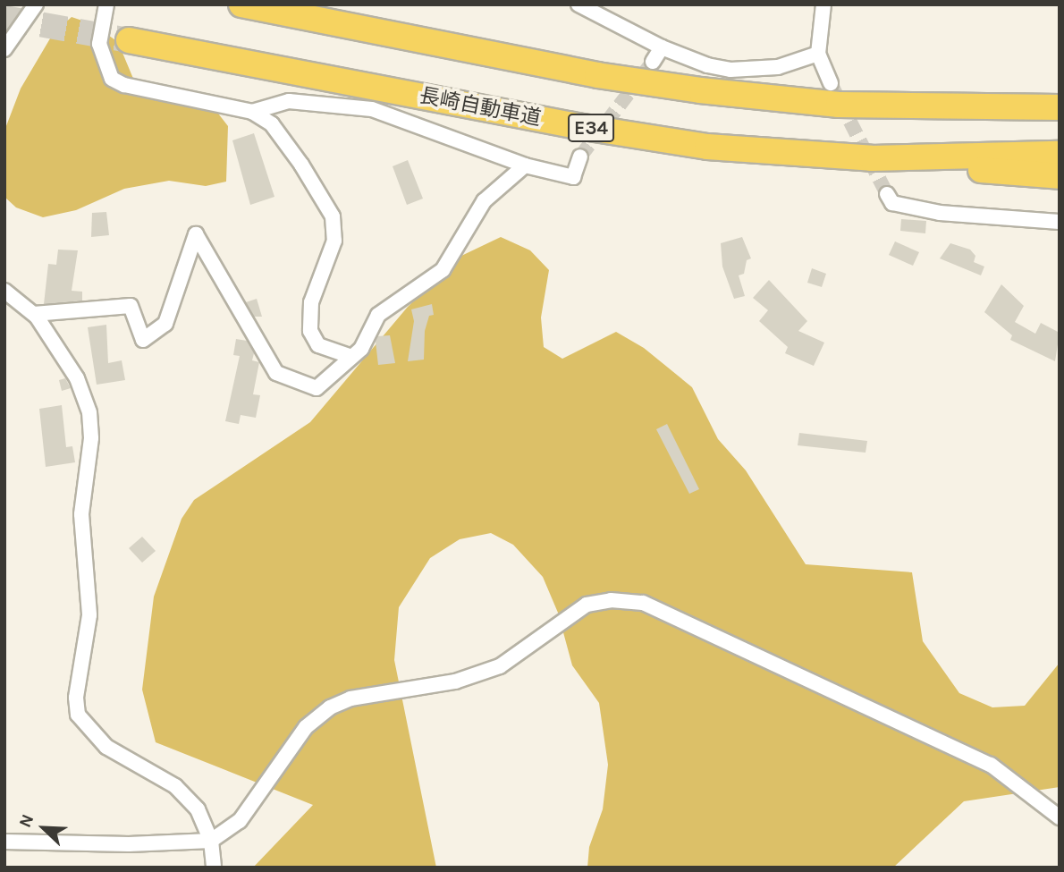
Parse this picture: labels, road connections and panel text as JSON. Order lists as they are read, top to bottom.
{
  "streets": {
    "highway": ["長崎自動車道", "E34"]
  },
  "north": "top left"
}
